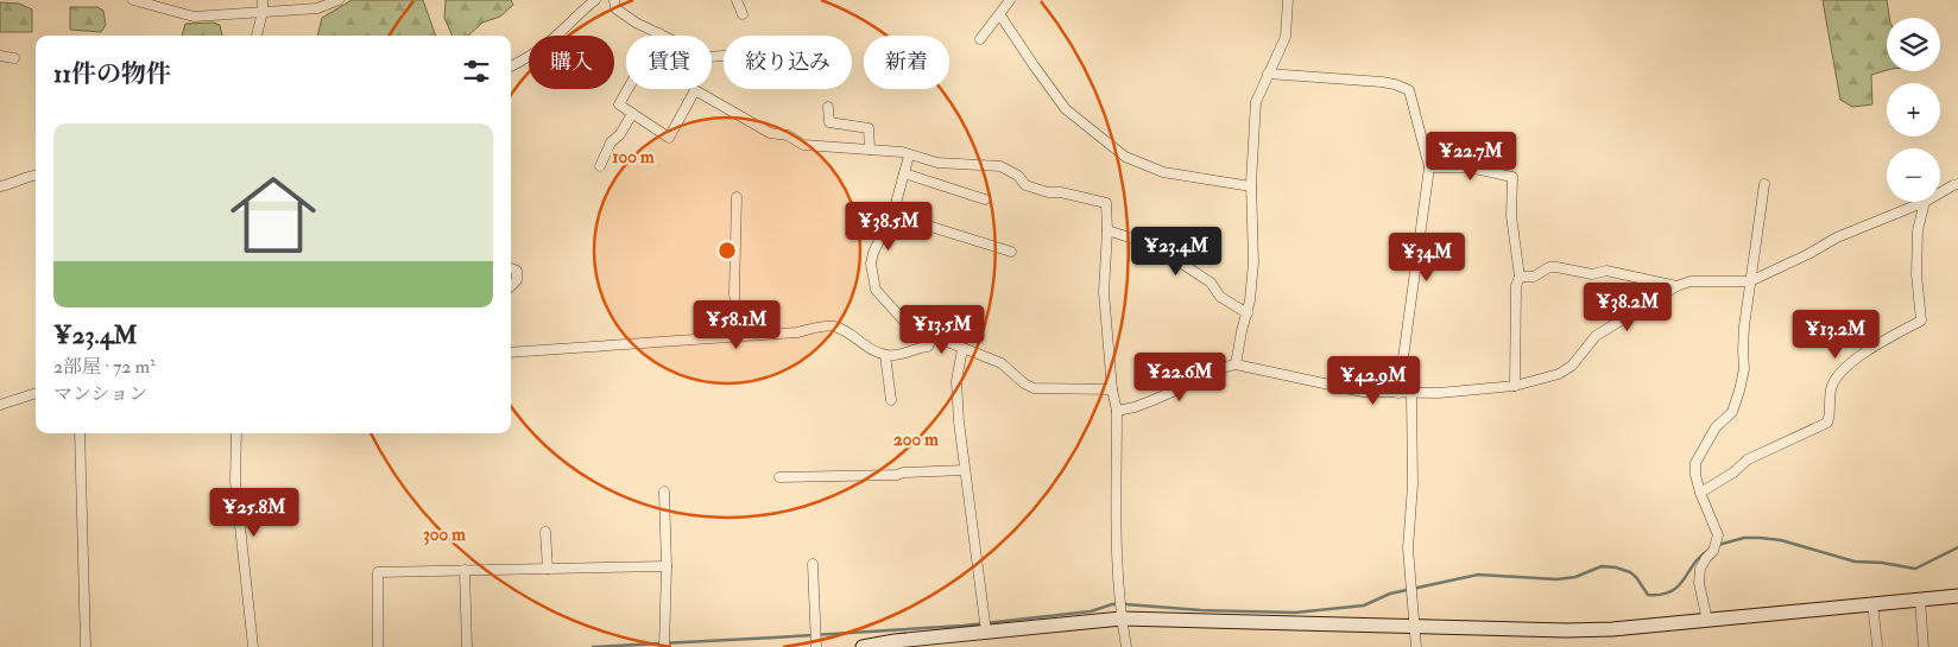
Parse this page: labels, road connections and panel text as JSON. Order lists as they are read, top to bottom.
{
  "page": {
    "map_buttons": ["+", "−"],
    "chip": [
      "購入",
      "賃貸",
      "絞り込み",
      "新着"
    ],
    "heading": "11件の物件",
    "list": [
      {
        "name": "¥23.4M",
        "note": "2部屋 · 72 m² · マンション"
      }
    ],
    "price": [
      "¥22.7M",
      "¥38.5M",
      "¥23.4M",
      "¥34M",
      "¥38.2M",
      "¥58.1M",
      "¥13.5M",
      "¥13.2M",
      "¥22.6M",
      "¥42.9M",
      "¥25.8M"
    ]
  },
  "rings": ["100 m", "200 m", "300 m"]
}
